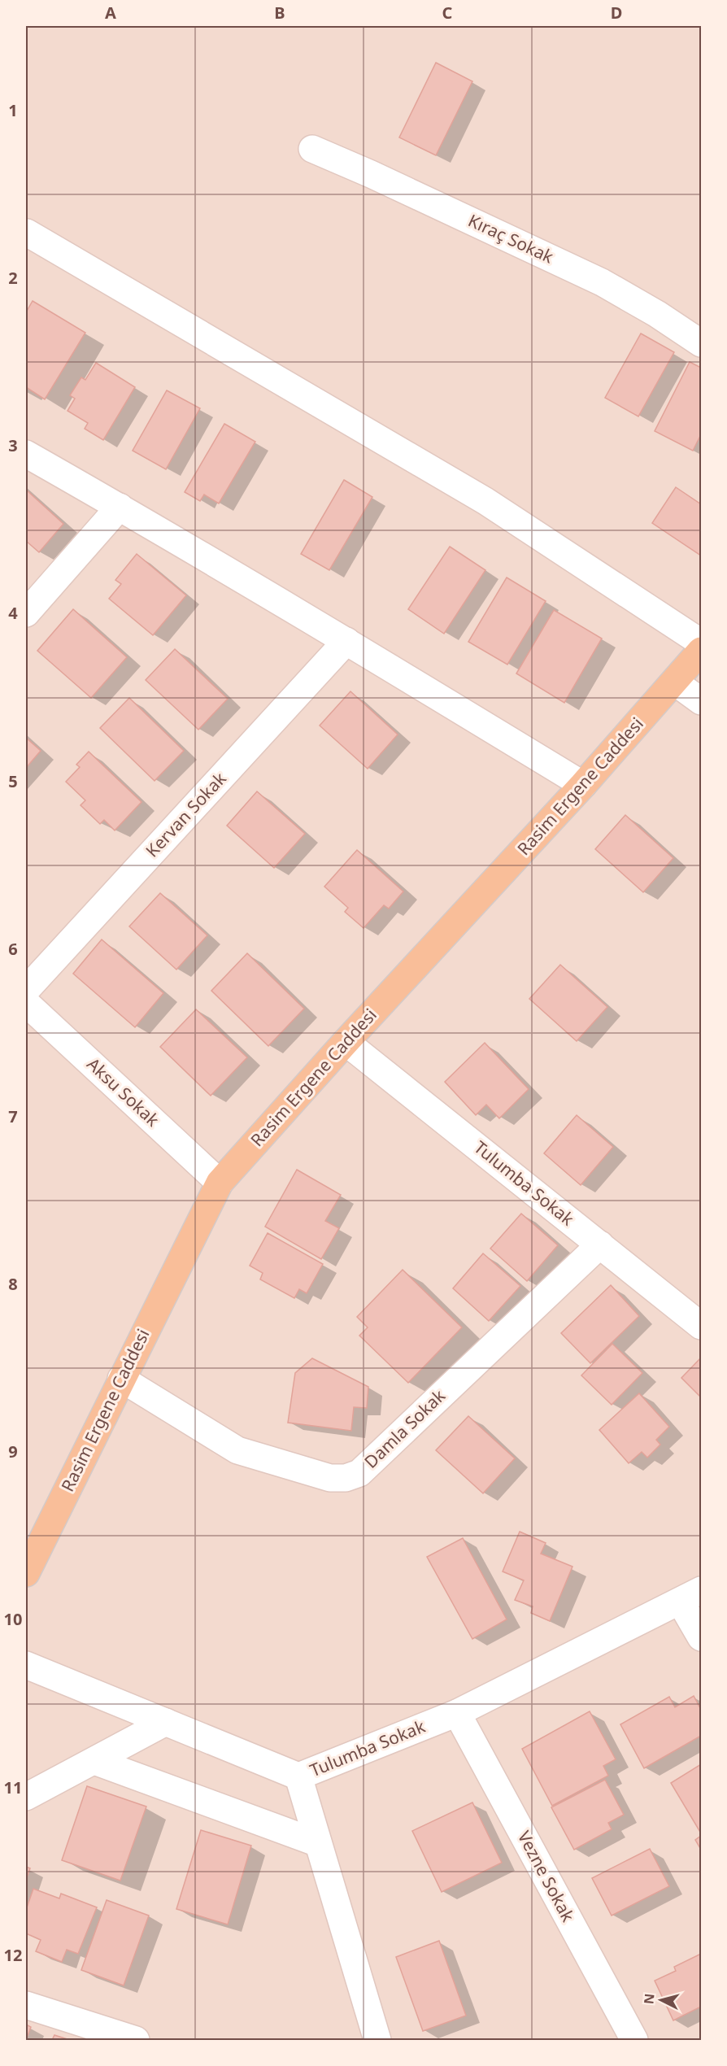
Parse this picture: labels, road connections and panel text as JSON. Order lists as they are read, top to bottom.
{
  "streets": {
    "main road": ["Rasim Ergene Caddesi"],
    "street": [
      "Kıraç Sokak",
      "Kervan Sokak",
      "Aksu Sokak",
      "Tulumba Sokak",
      "Damla Sokak",
      "Vezne Sokak"
    ]
  },
  "crossings": [
    ["Rasim Ergene Caddesi", "Aksu Sokak"],
    ["Rasim Ergene Caddesi", "Tulumba Sokak"],
    ["Rasim Ergene Caddesi", "Damla Sokak"],
    ["Tulumba Sokak", "Damla Sokak"],
    ["Tulumba Sokak", "Vezne Sokak"]
  ],
  "north": "left",
  "grid": {
    "columns": [
      "A",
      "B",
      "C",
      "D"
    ],
    "rows": [
      "1",
      "2",
      "3",
      "4",
      "5",
      "6",
      "7",
      "8",
      "9",
      "10",
      "11",
      "12"
    ]
  }
}
